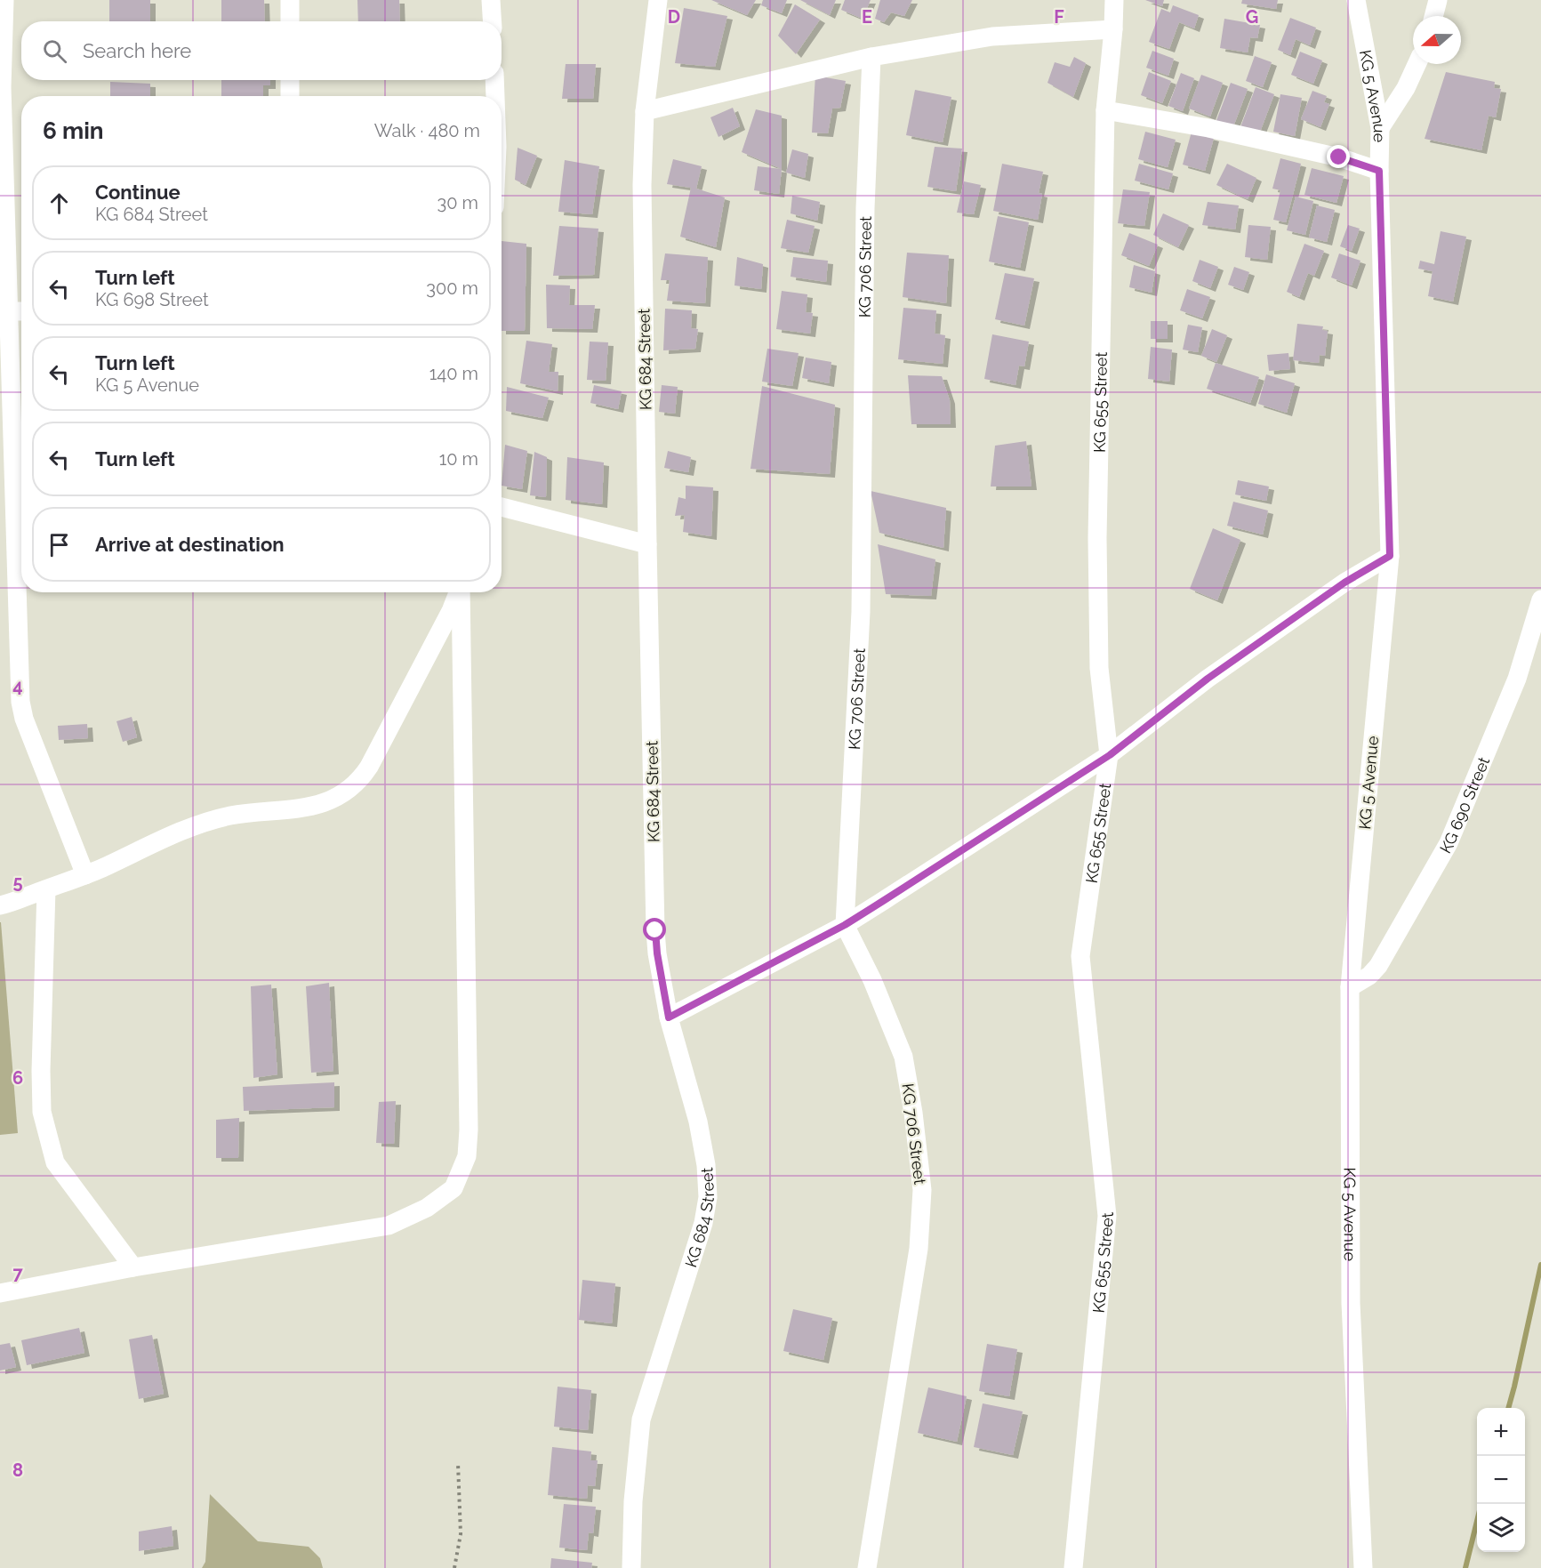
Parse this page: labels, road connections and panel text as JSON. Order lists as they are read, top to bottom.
{
  "streets": {
    "street": [
      "KG 5 Avenue",
      "KG 706 Street",
      "KG 684 Street",
      "KG 655 Street",
      "KG 690 Street"
    ]
  },
  "crossings": [
    ["KG 5 Avenue", "KG 690 Street"]
  ],
  "north": "left",
  "page": {
    "search": "Search here",
    "heading": ["6 min", "Walk · 480 m"],
    "list": [
      ["Continue", "KG 684 Street", "30 m"],
      ["Turn left", "KG 698 Street", "300 m"],
      ["Turn left", "KG 5 Avenue", "140 m"],
      ["Turn left", "10 m"],
      "Arrive at destination"
    ],
    "map_buttons": ["+", "−"]
  },
  "grid": {
    "columns": [
      "D",
      "E",
      "F",
      "G"
    ],
    "rows": [
      "4",
      "5",
      "6",
      "7",
      "8"
    ]
  }
}
